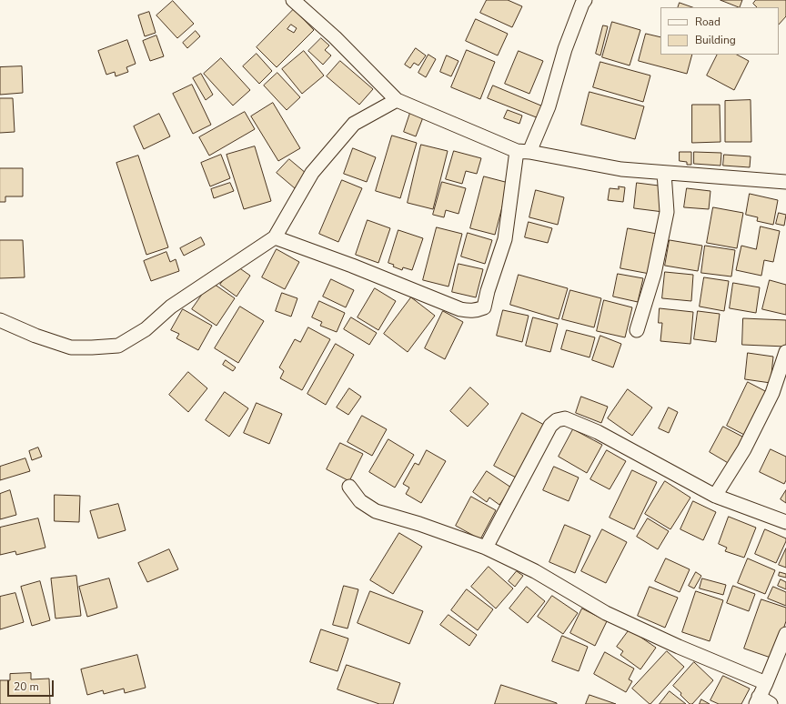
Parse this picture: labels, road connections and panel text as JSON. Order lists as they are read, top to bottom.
{
  "legend": ["Road", "Building"],
  "scale_bar": "20 m"
}
